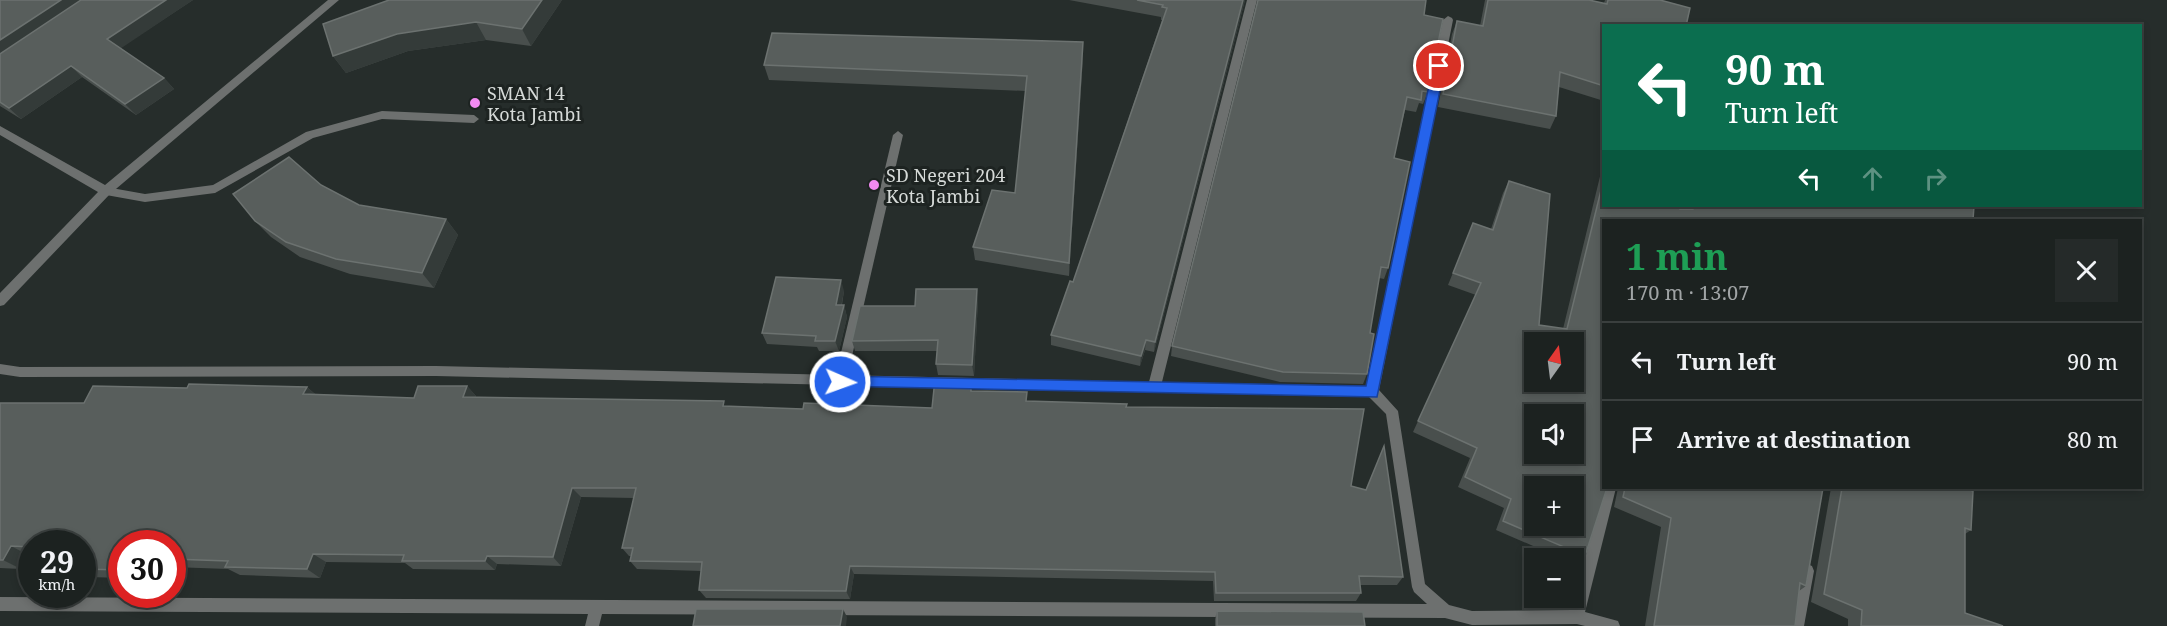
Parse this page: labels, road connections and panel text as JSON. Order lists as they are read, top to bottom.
{
  "places": ["SMAN 14 Kota Jambi", "SD Negeri 204 Kota Jambi"],
  "north": "top",
  "page": {
    "turn": ["90 m", "Turn left"],
    "heading": ["1 min", "170 m · 13:07"],
    "list": [
      {
        "name": "Turn left",
        "value": "90 m"
      },
      {
        "name": "Arrive at destination",
        "value": "80 m"
      }
    ],
    "map_buttons": ["+", "−"],
    "speed": "29 km/h",
    "limit": "30"
  }
}
